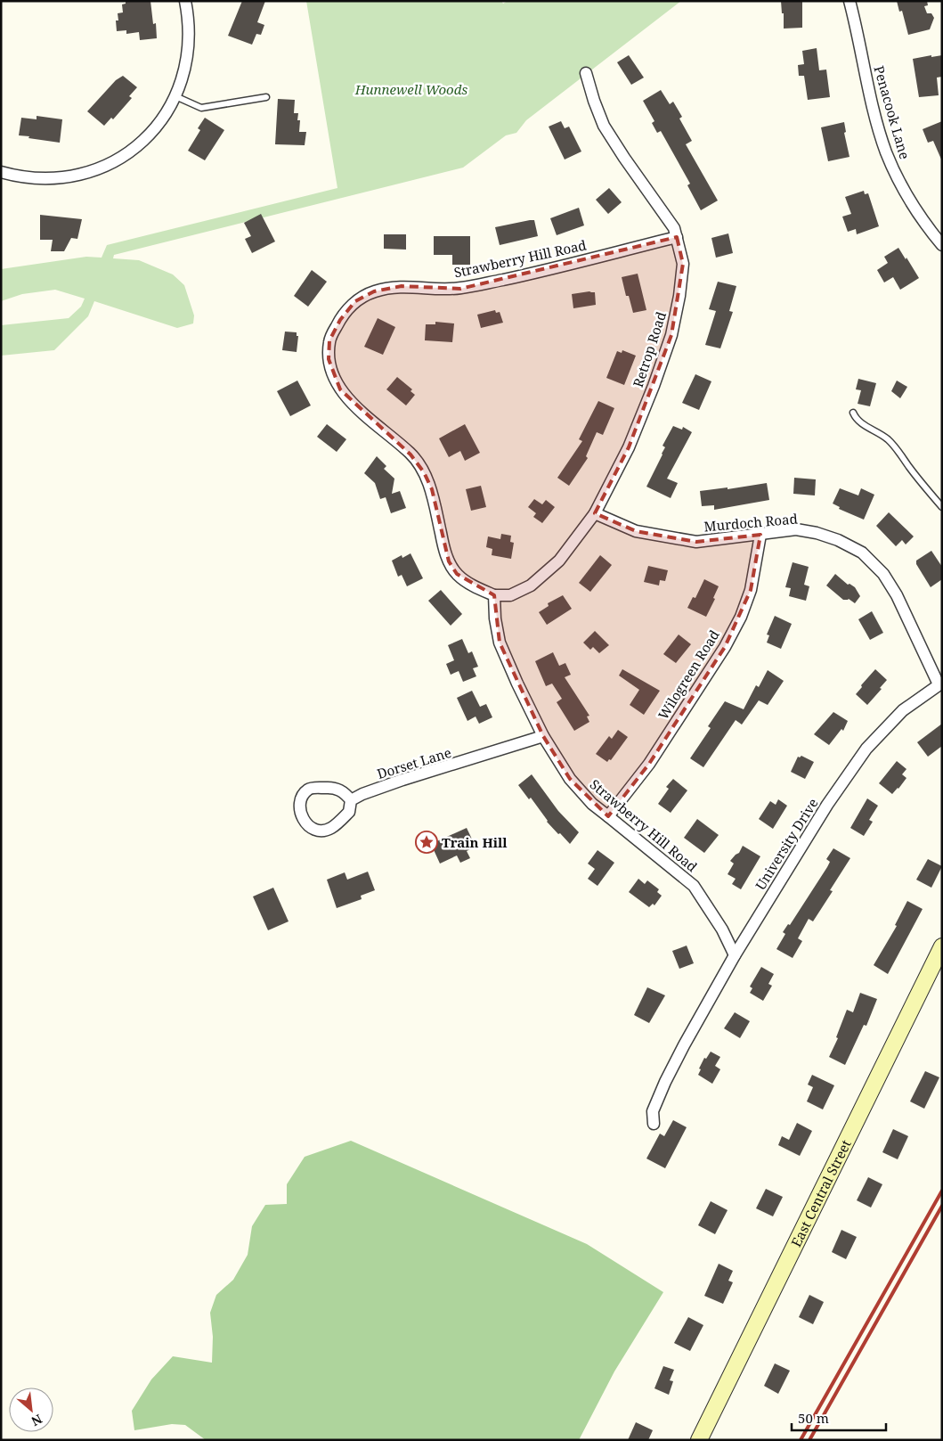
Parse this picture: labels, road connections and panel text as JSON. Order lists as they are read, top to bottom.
{
  "streets": {
    "main road": ["East Central Street"],
    "street": [
      "Penacook Lane",
      "Strawberry Hill Road",
      "Retrop Road",
      "Murdoch Road",
      "Wilogreen Road",
      "Dorset Lane",
      "University Drive"
    ]
  },
  "crossings": [
    ["Strawberry Hill Road", "Retrop Road"],
    ["Strawberry Hill Road", "Wilogreen Road"],
    ["Strawberry Hill Road", "Dorset Lane"],
    ["Strawberry Hill Road", "University Drive"],
    ["Retrop Road", "Murdoch Road"],
    ["Murdoch Road", "Wilogreen Road"],
    ["Murdoch Road", "University Drive"]
  ],
  "parks": ["Hunnewell Woods"],
  "places": {
    "place": ["Train Hill"]
  },
  "scale_bar": "50 m",
  "north": "bottom right"
}
